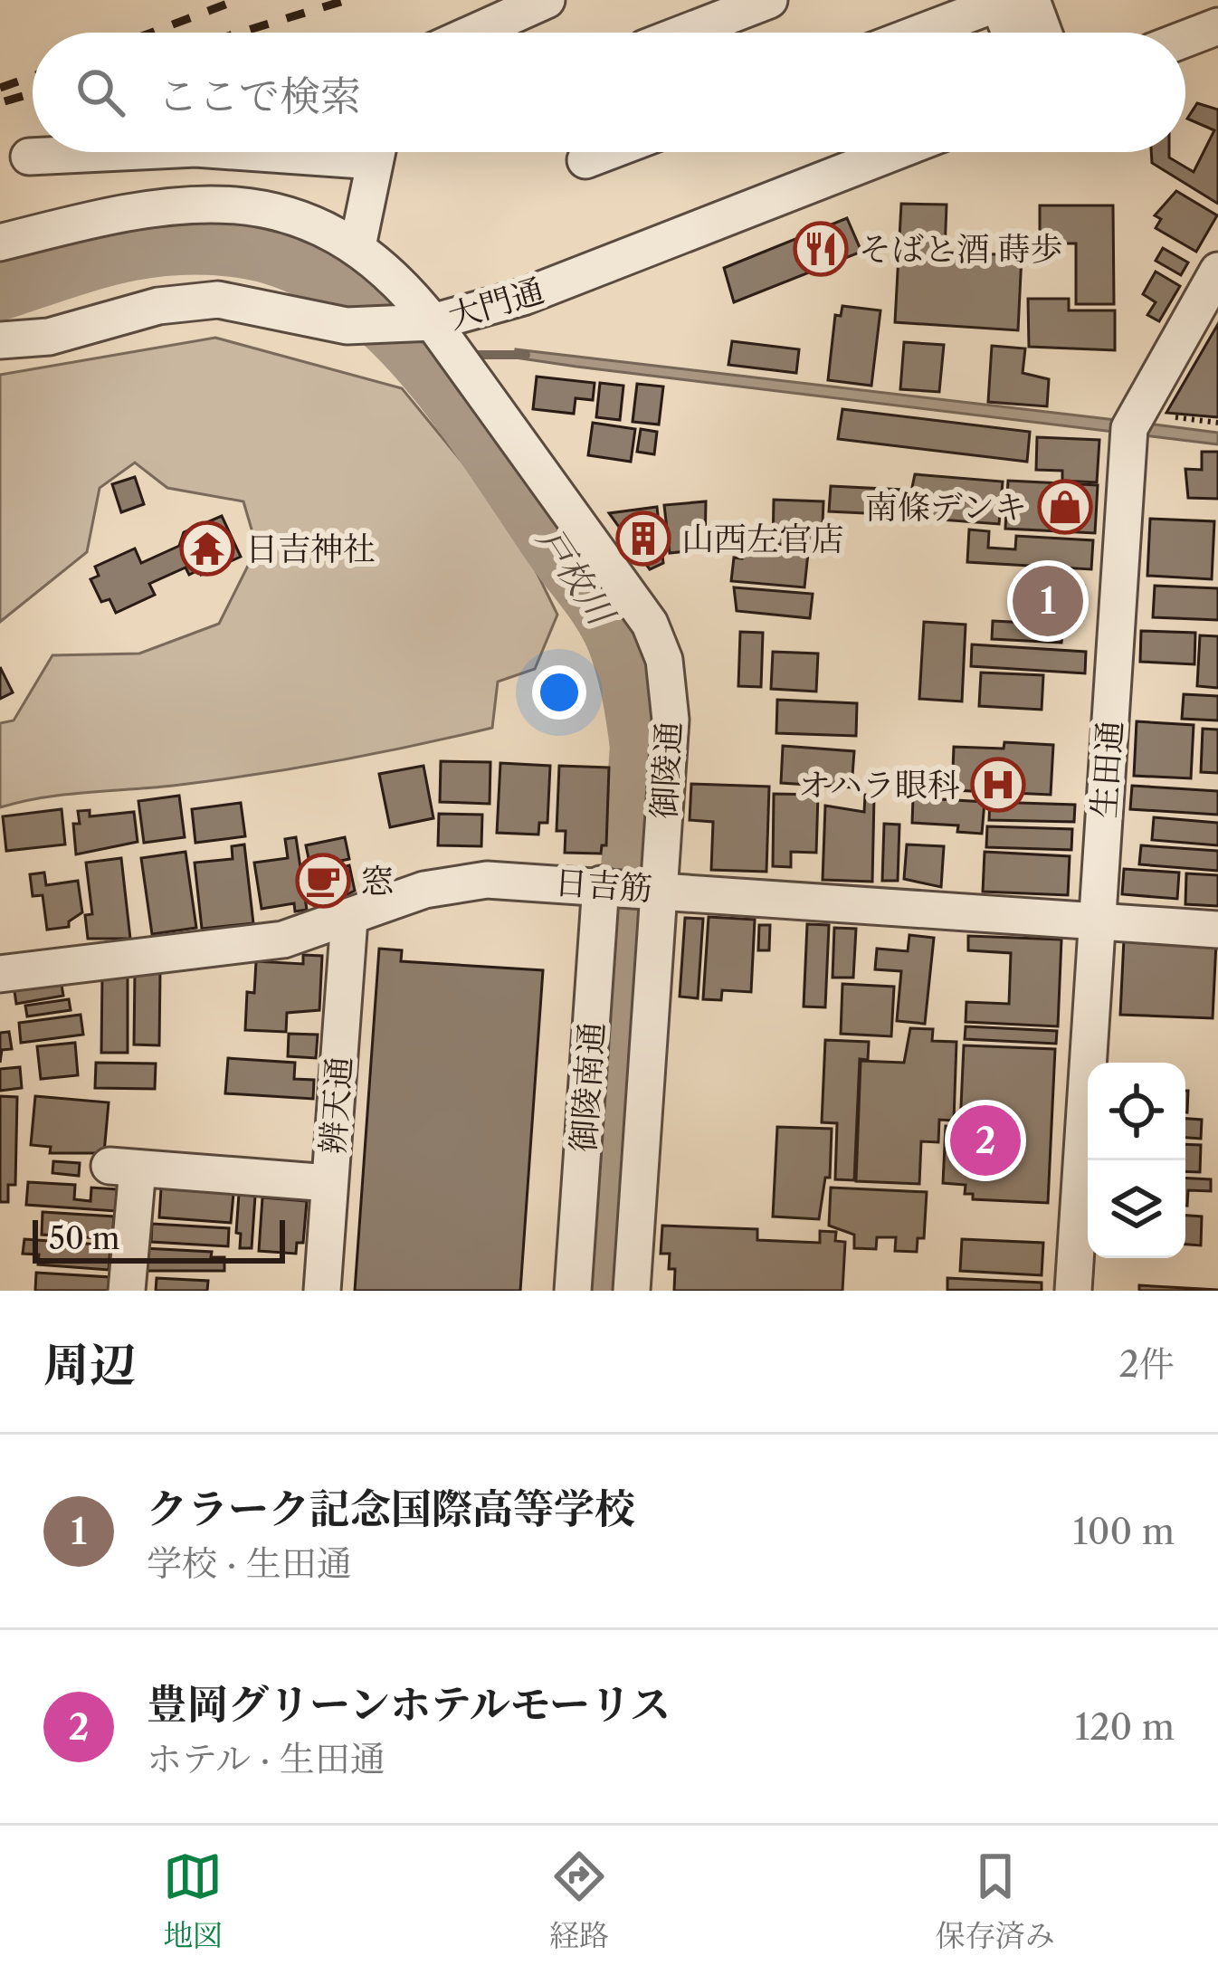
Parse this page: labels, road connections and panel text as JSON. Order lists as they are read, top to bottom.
{
  "streets": {
    "street": [
      "大門通",
      "生田通",
      "御陵通",
      "日吉筋",
      "御陵南通",
      "辨天通"
    ]
  },
  "crossings": [
    ["大門通", "御陵通"],
    ["生田通", "日吉筋"],
    ["御陵通", "日吉筋"],
    ["日吉筋", "御陵南通"],
    ["日吉筋", "辨天通"]
  ],
  "water": ["戸枚川"],
  "places": {
    "restaurant": ["そばと酒 蒔歩"],
    "shop": ["南條デンキ"],
    "building": ["山西左官店"],
    "temple": ["日吉神社"],
    "hospital": ["オハラ眼科"],
    "cafe": ["窓"]
  },
  "scale_bar": "50 m",
  "page": {
    "search": "ここで検索",
    "pins": ["1", "2"],
    "scale": "50 m",
    "heading": ["周辺", "2件"],
    "list": [
      {
        "mark": "1",
        "name": "クラーク記念国際高等学校",
        "note": "学校 · 生田通",
        "value": "100 m"
      },
      {
        "mark": "2",
        "name": "豊岡グリーンホテルモーリス",
        "note": "ホテル · 生田通",
        "value": "120 m"
      }
    ],
    "nav": ["地図", "経路", "保存済み"]
  }
}
